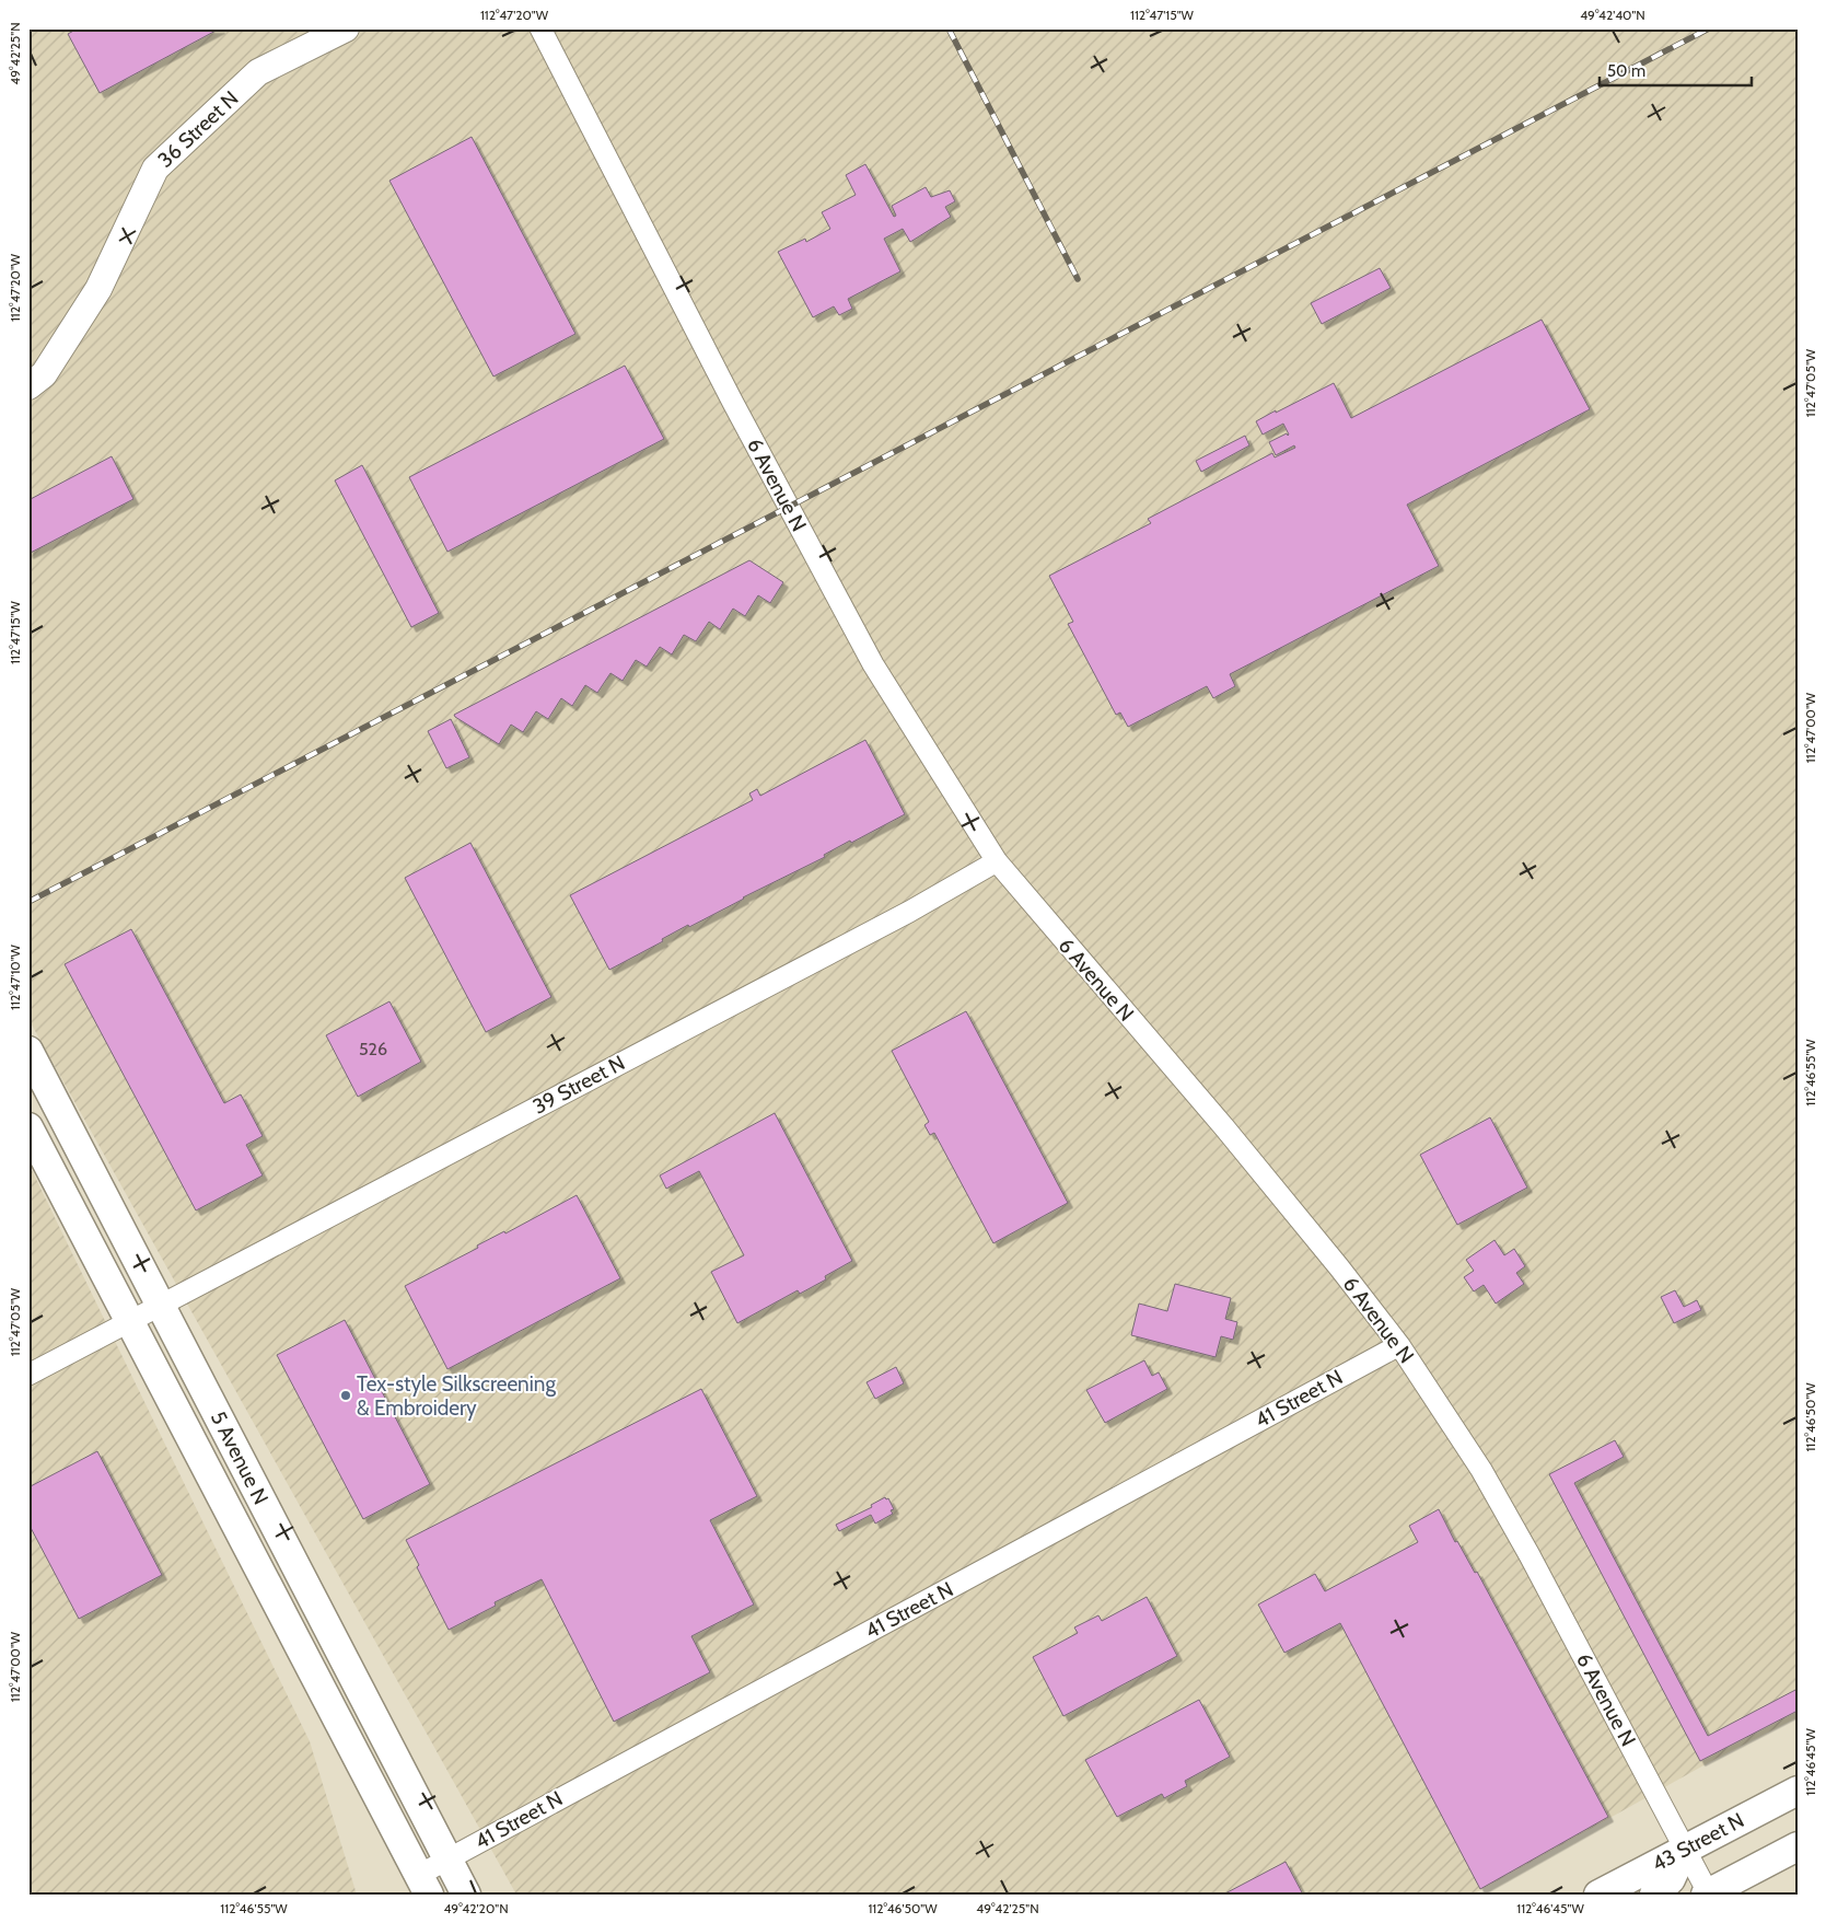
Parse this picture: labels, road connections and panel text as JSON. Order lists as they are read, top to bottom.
{
  "streets": {
    "main road": ["5 Avenue N", "43 Street N"],
    "street": [
      "36 Street N",
      "6 Avenue N",
      "39 Street N",
      "41 Street N"
    ]
  },
  "crossings": [
    ["6 Avenue N", "39 Street N"],
    ["6 Avenue N", "41 Street N"],
    ["6 Avenue N", "43 Street N"],
    ["39 Street N", "5 Avenue N"],
    ["41 Street N", "5 Avenue N"]
  ],
  "places": ["Tex-style Silkscreening & Embroidery"],
  "house_numbers": ["526"],
  "scale_bar": "50 m",
  "coordinates": [
    "112°47'20\"W",
    "112°47'15\"W",
    "49°42'40\"N",
    "49°42'25\"N",
    "112°47'05\"W",
    "112°47'00\"W",
    "112°47'10\"W",
    "112°46'55\"W",
    "112°46'50\"W",
    "112°46'45\"W",
    "49°42'20\"N"
  ]
}
